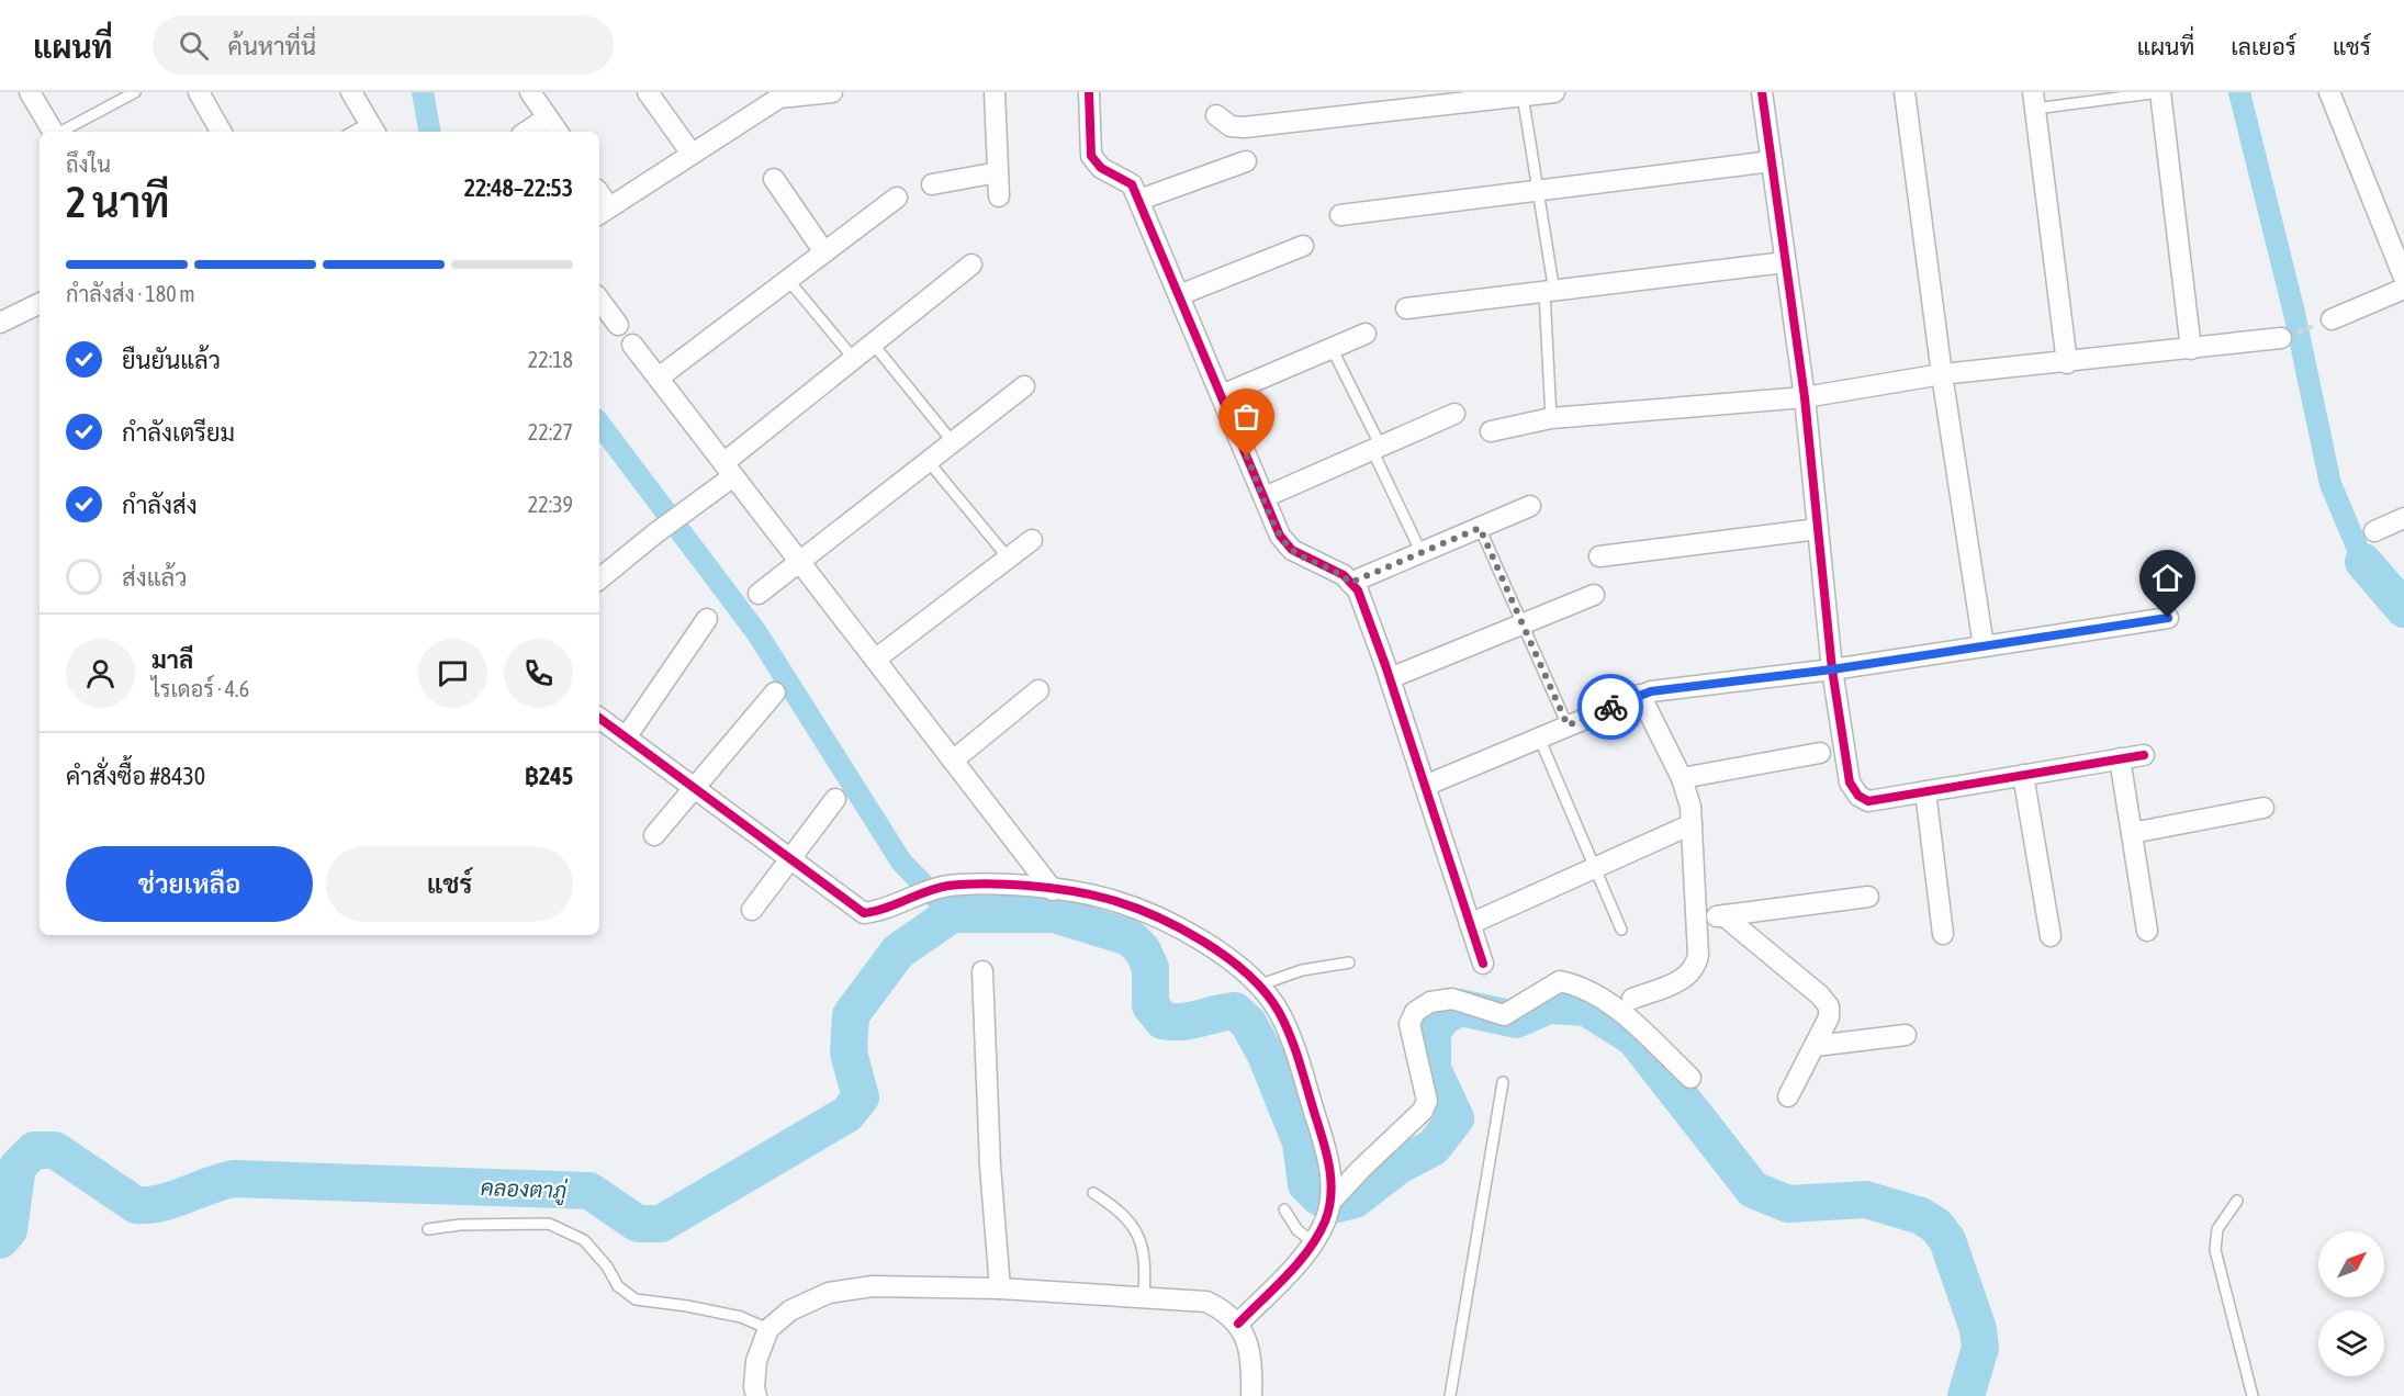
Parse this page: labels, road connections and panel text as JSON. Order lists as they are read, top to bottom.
{
  "water": ["คลองตาภู่"],
  "north": "top right",
  "page": {
    "header": "แผนที่",
    "search": "ค้นหาที่นี่",
    "nav": ["แผนที่", "เลเยอร์", "แชร์"],
    "heading": ["2 นาที", "ถึงใน", "22:48–22:53"],
    "panel": [
      "มาลี",
      "ไรเดอร์ · 4.6",
      "คำสั่งซื้อ #8430",
      "฿245"
    ],
    "bar": "กำลังส่ง · 180 m",
    "list": [
      ["ยืนยันแล้ว", "22:18"],
      ["กำลังเตรียม", "22:27"],
      ["กำลังส่ง", "22:39"],
      "ส่งแล้ว"
    ],
    "buttons": ["ช่วยเหลือ", "แชร์"]
  }
}
